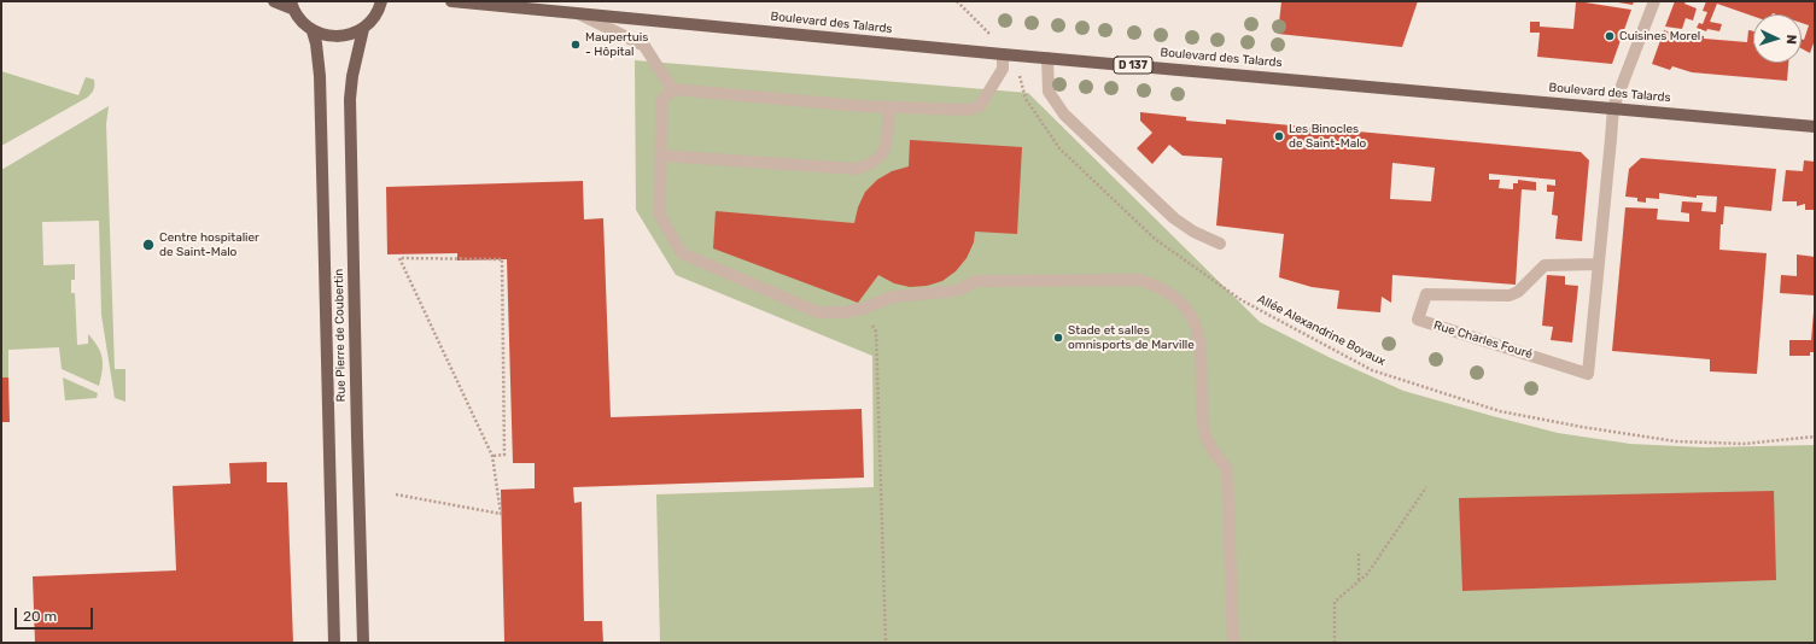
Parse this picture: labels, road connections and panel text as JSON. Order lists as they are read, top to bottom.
{
  "streets": {
    "main road": ["Boulevard des Talards", "D 137", "Rue Pierre de Coubertin"],
    "street": ["Rue Charles Fouré"],
    "path": ["Allée Alexandrine Boyaux"]
  },
  "crossings": [
    ["Boulevard des Talards", "Allée Alexandrine Boyaux"],
    ["Boulevard des Talards", "Rue Charles Fouré"]
  ],
  "places": [
    "Cuisines Morel",
    "Maupertuis - Hôpital",
    "Les Binocles de Saint-Malo",
    "Centre hospitalier de Saint-Malo",
    "Stade et salles omnisports de Marville"
  ],
  "scale_bar": "20 m",
  "north": "right"
}
